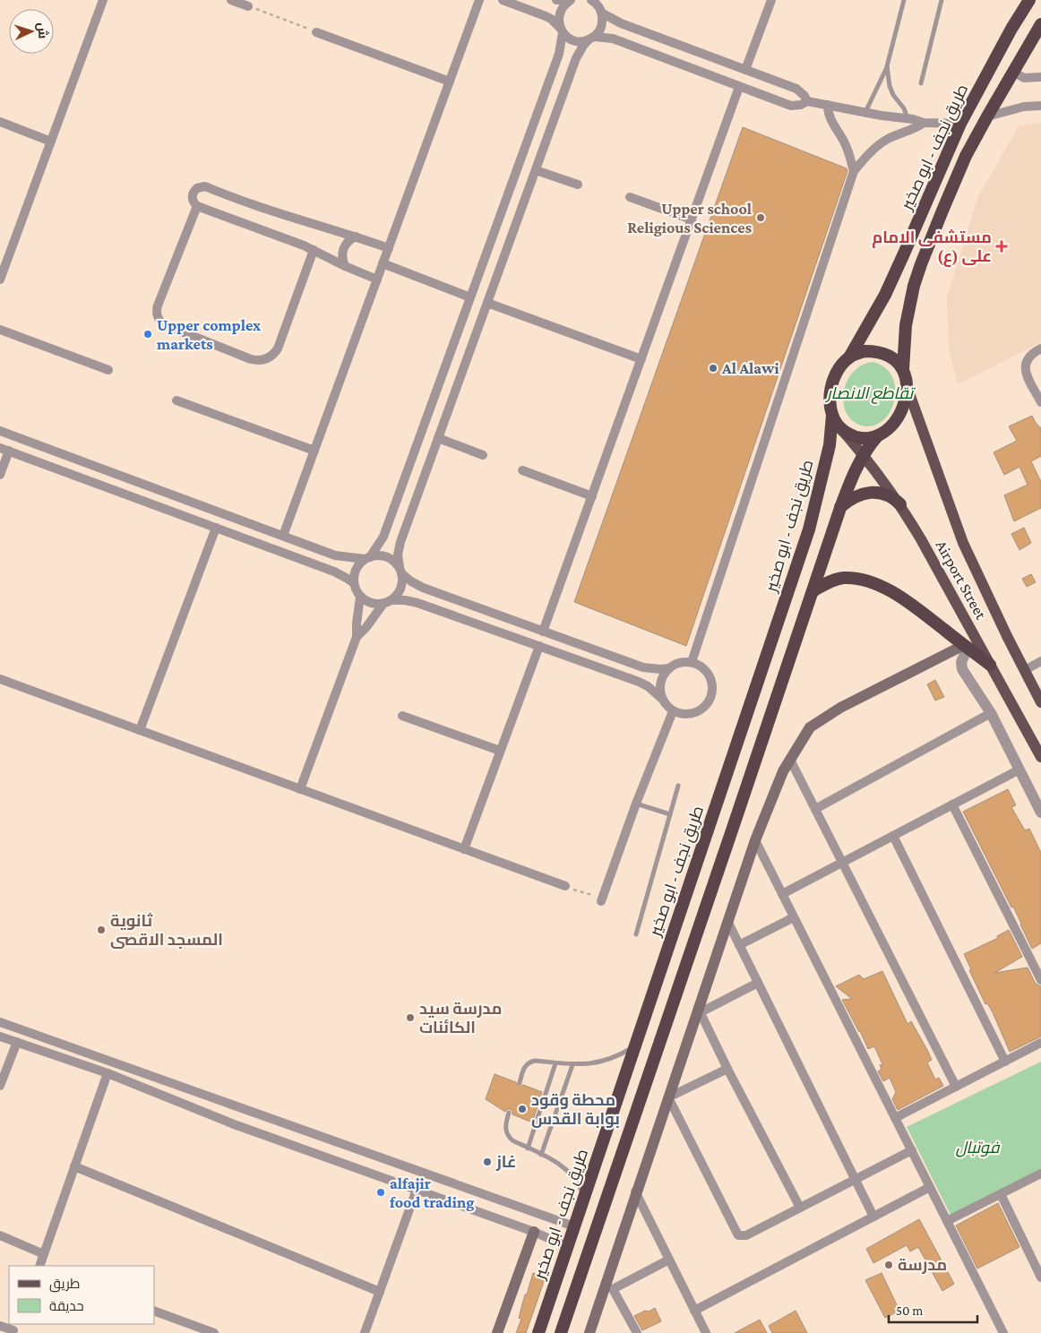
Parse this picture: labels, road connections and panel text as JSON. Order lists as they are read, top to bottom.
{
  "streets": {
    "highway": ["طريق نجف - ابو صخير"],
    "main road": ["Airport Street"]
  },
  "crossings": [
    ["طريق نجف - ابو صخير", "Airport Street"]
  ],
  "parks": ["تقاطع الانصار", "فوتبال"],
  "places": {
    "other": [
      "Upper school Religious Sciences",
      "Upper complex markets",
      "Al Alawi",
      "ثانوية المسجد الاقصى",
      "مدرسة سيد الكائنات",
      "محطة وقود بوابة القدس",
      "غاز",
      "alfajir food trading",
      "مدرسة"
    ],
    "health": ["مستشفی الامام علی (ع)"]
  },
  "legend": ["طريق", "حديقة"],
  "scale_bar": "50 m",
  "north": "right"
}
